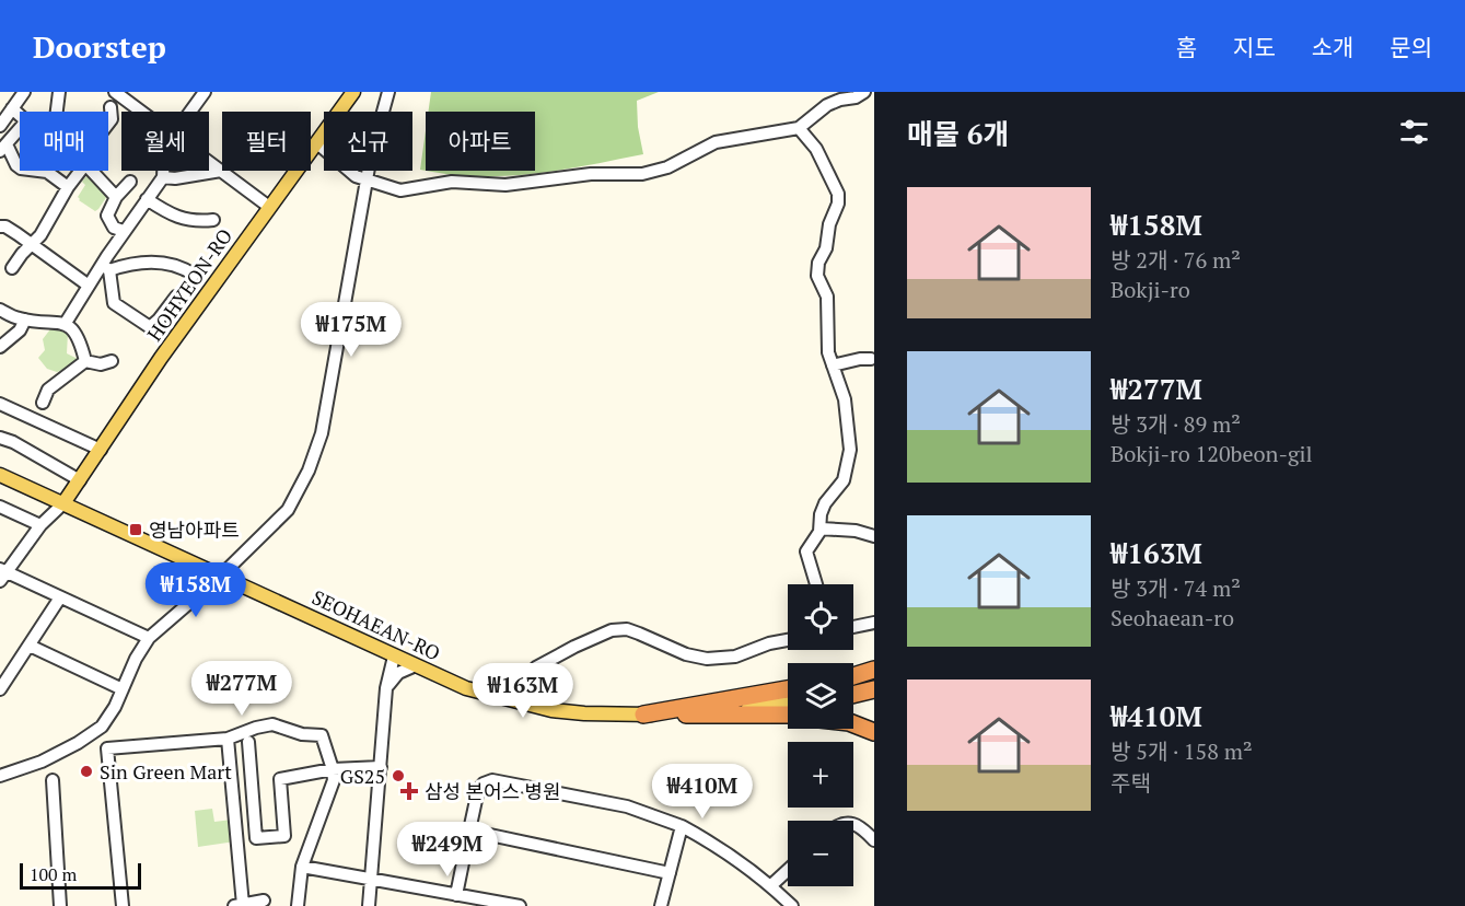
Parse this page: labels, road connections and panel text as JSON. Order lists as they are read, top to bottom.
{
  "streets": {
    "main road": ["HOHYEON-RO", "SEOHAEAN-RO"]
  },
  "crossings": [
    ["HOHYEON-RO", "SEOHAEAN-RO"]
  ],
  "places": {
    "transit": ["영남아파트"],
    "other": ["Sin Green Mart", "GS25"],
    "health": ["삼성 본어스 병원"]
  },
  "scale_bar": "100 m",
  "page": {
    "header": "Doorstep",
    "nav": [
      "홈",
      "지도",
      "소개",
      "문의"
    ],
    "heading": "매물 6개",
    "chip": [
      "매매",
      "월세",
      "필터",
      "신규",
      "아파트"
    ],
    "list": [
      {
        "name": "₩158M",
        "note": "방 2개 · 76 m² · Bokji-ro"
      },
      {
        "name": "₩277M",
        "note": "방 3개 · 89 m² · Bokji-ro 120beon-gil"
      },
      {
        "name": "₩163M",
        "note": "방 3개 · 74 m² · Seohaean-ro"
      },
      {
        "name": "₩410M",
        "note": "방 5개 · 158 m² · 주택"
      }
    ],
    "price": [
      "₩175M",
      "₩158M",
      "₩277M",
      "₩163M",
      "₩410M",
      "₩249M"
    ],
    "map_buttons": ["+", "−"],
    "scale": "100 m"
  }
}
